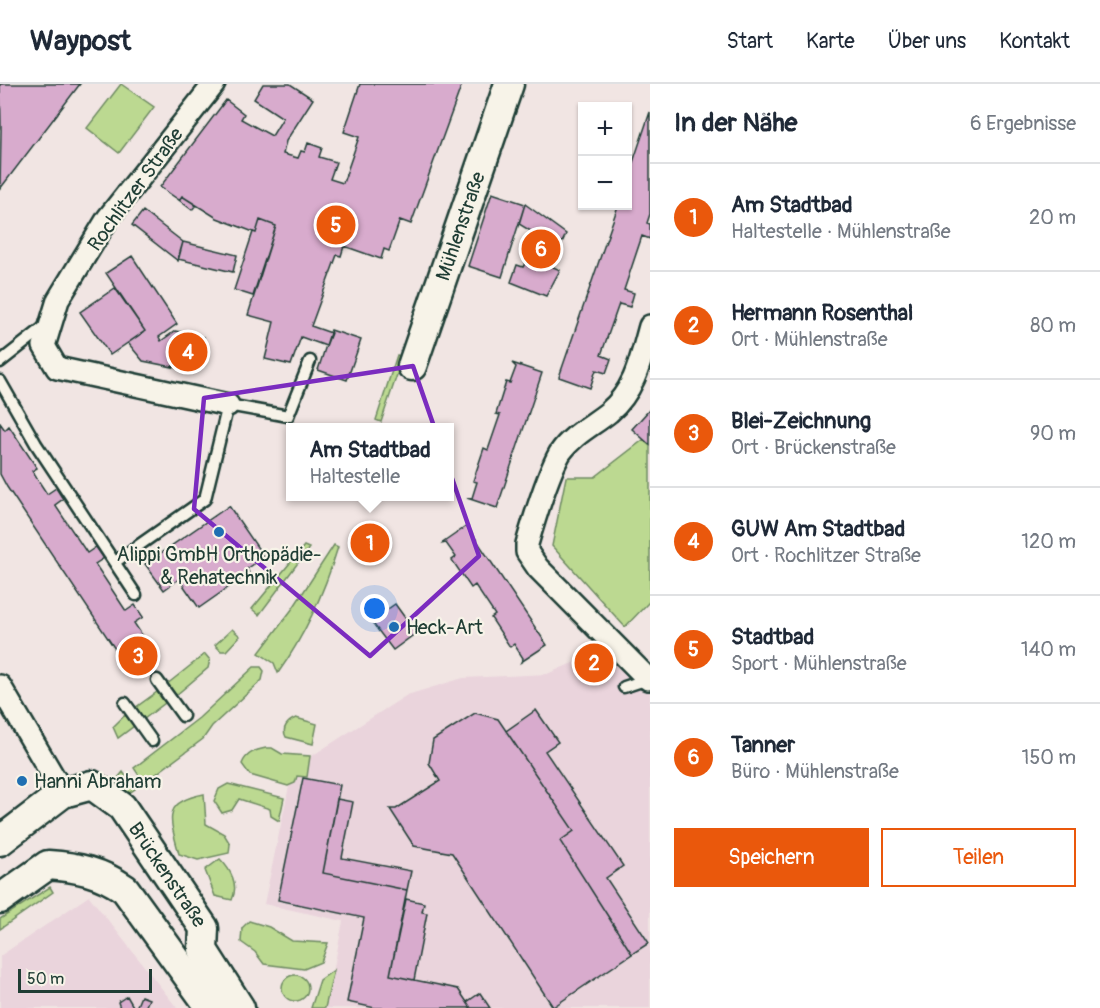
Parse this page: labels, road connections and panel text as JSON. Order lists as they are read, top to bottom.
{
  "streets": {
    "main road": ["Mühlenstraße", "Brückenstraße"],
    "street": ["Rochlitzer Straße"]
  },
  "places": ["Alippi GmbH Orthopädie- & Rehatechnik", "Heck-Art", "Hanni Abraham"],
  "scale_bar": "50 m",
  "page": {
    "header": "Waypost",
    "nav": [
      "Start",
      "Karte",
      "Über uns",
      "Kontakt"
    ],
    "heading": ["In der Nähe", "6 Ergebnisse"],
    "map_buttons": ["+", "−"],
    "list": [
      {
        "mark": "1",
        "name": "Am Stadtbad",
        "note": "Haltestelle · Mühlenstraße",
        "value": "20 m"
      },
      {
        "mark": "2",
        "name": "Hermann Rosenthal",
        "note": "Ort · Mühlenstraße",
        "value": "80 m"
      },
      {
        "mark": "3",
        "name": "Blei-Zeichnung",
        "note": "Ort · Brückenstraße",
        "value": "90 m"
      },
      {
        "mark": "4",
        "name": "GUW Am Stadtbad",
        "note": "Ort · Rochlitzer Straße",
        "value": "120 m"
      },
      {
        "mark": "5",
        "name": "Stadtbad",
        "note": "Sport · Mühlenstraße",
        "value": "140 m"
      },
      {
        "mark": "6",
        "name": "Tanner",
        "note": "Büro · Mühlenstraße",
        "value": "150 m"
      }
    ],
    "pins": [
      "5",
      "6",
      "4",
      "1",
      "3",
      "2"
    ],
    "popup": ["Am Stadtbad", "Haltestelle"],
    "buttons": ["Speichern", "Teilen"],
    "scale": "50 m"
  }
}
